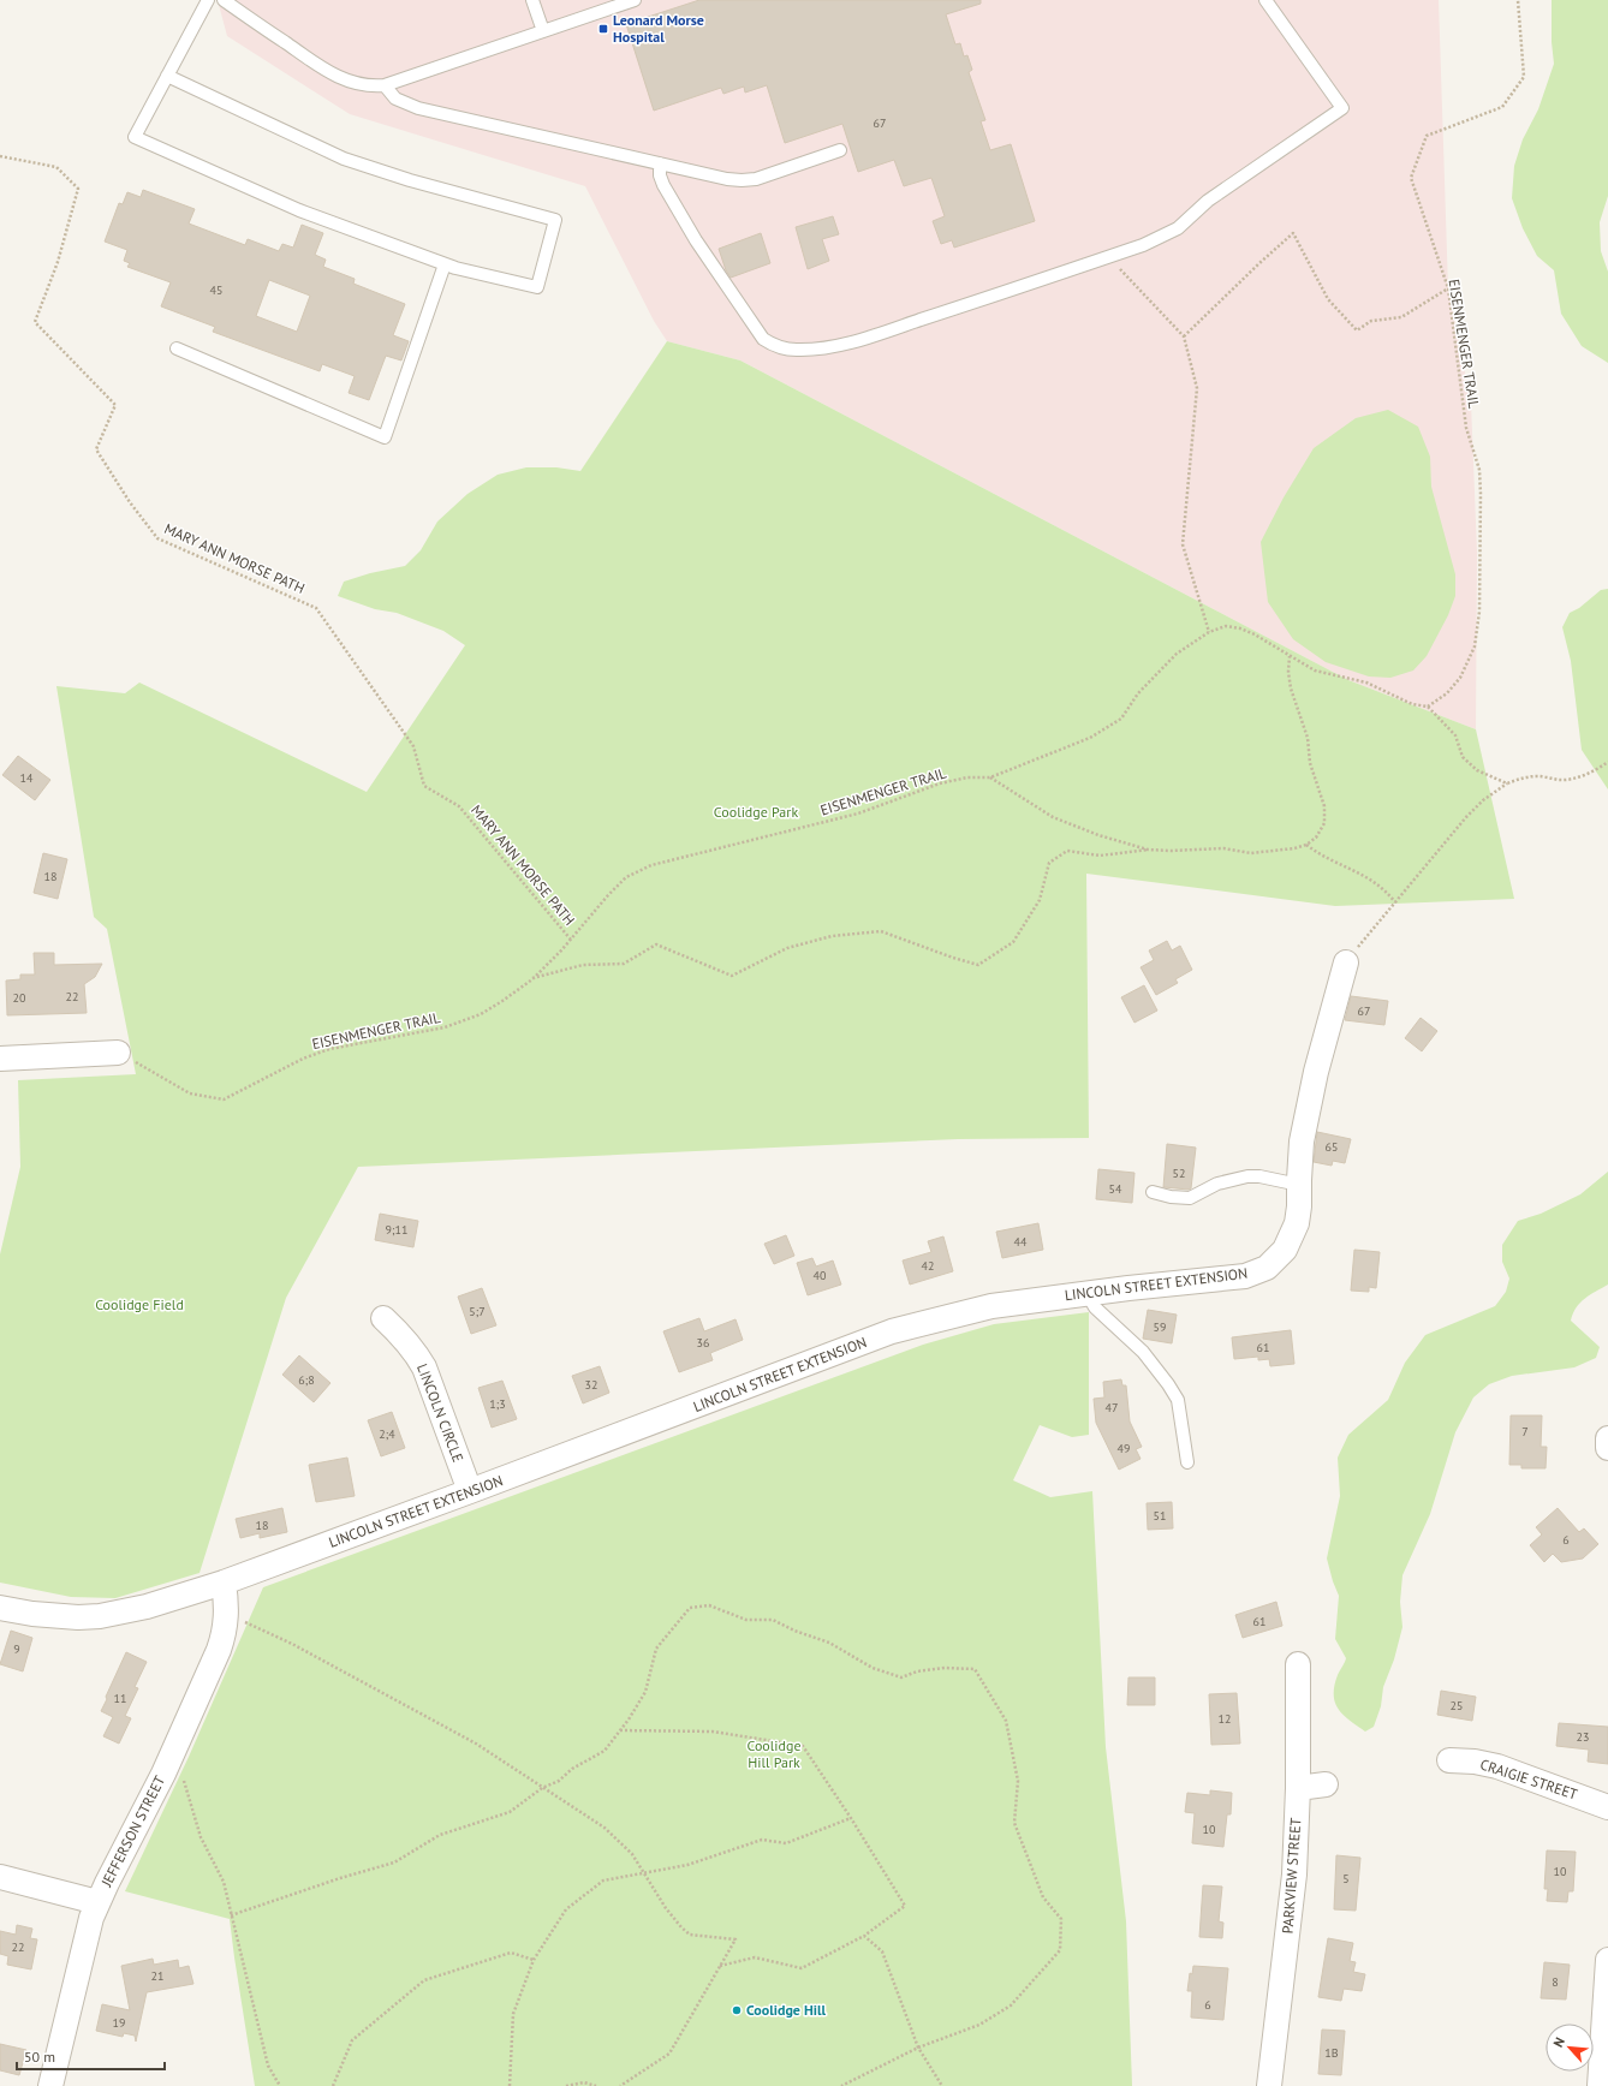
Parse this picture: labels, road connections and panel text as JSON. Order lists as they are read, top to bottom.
{
  "streets": {
    "street": [
      "LINCOLN STREET EXTENSION",
      "LINCOLN CIRCLE",
      "CRAIGIE STREET",
      "JEFFERSON STREET",
      "PARKVIEW STREET"
    ],
    "path": ["EISENMENGER TRAIL", "MARY ANN MORSE PATH"]
  },
  "crossings": [
    ["EISENMENGER TRAIL", "MARY ANN MORSE PATH"],
    ["LINCOLN STREET EXTENSION", "LINCOLN CIRCLE"],
    ["LINCOLN STREET EXTENSION", "JEFFERSON STREET"]
  ],
  "parks": ["Coolidge Park", "Coolidge Field", "Coolidge Hill Park"],
  "places": {
    "transit": ["Leonard Morse Hospital"],
    "other": ["Coolidge Hill"]
  },
  "house_numbers": [
    "67",
    "45",
    "14",
    "18",
    "22",
    "20",
    "67",
    "65",
    "52",
    "54",
    "9;11",
    "44",
    "42",
    "40",
    "5;7",
    "59",
    "36",
    "61",
    "6;8",
    "32",
    "1;3",
    "47",
    "7",
    "2;4",
    "49",
    "51",
    "18",
    "6",
    "61",
    "9",
    "11",
    "25",
    "12",
    "23",
    "10",
    "10",
    "5",
    "22",
    "21",
    "8",
    "6",
    "19",
    "1B"
  ],
  "scale_bar": "50 m",
  "north": "top left"
}
